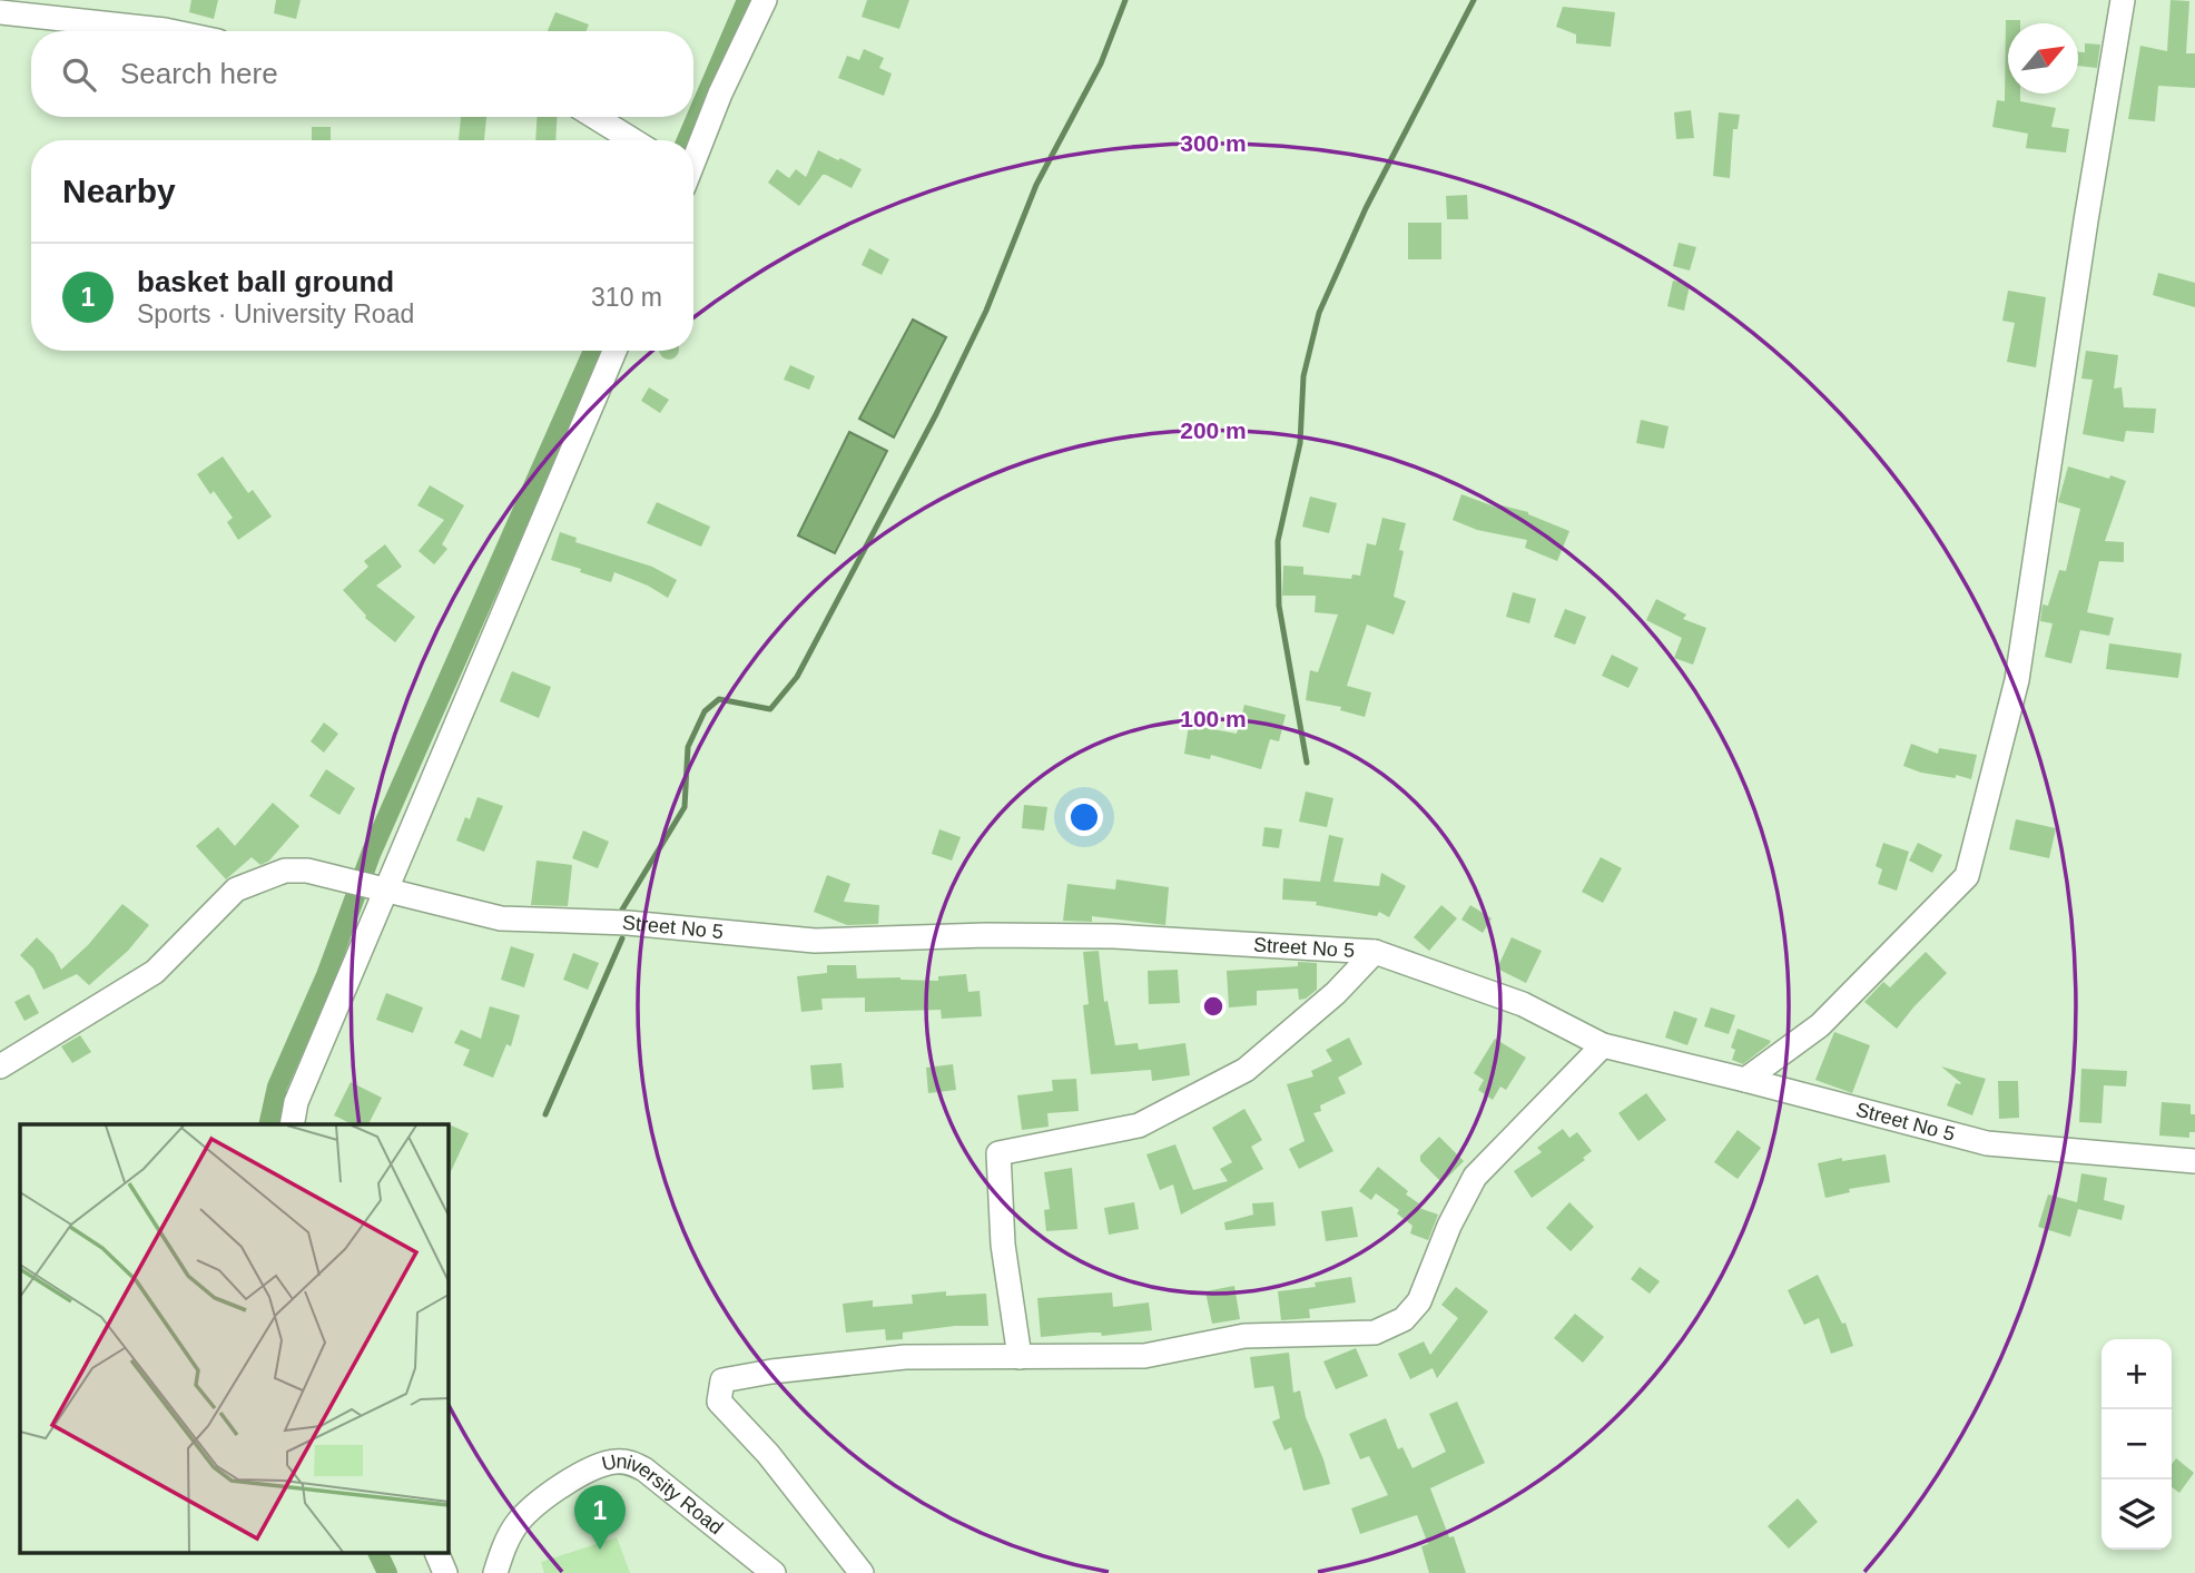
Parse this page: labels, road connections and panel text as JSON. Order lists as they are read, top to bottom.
{
  "streets": {
    "street": ["Street No 5", "University Road"]
  },
  "north": "top right",
  "page": {
    "search": "Search here",
    "heading": "Nearby",
    "list": [
      {
        "mark": "1",
        "name": "basket ball ground",
        "note": "Sports · University Road",
        "value": "310 m"
      }
    ],
    "map_buttons": ["+", "−"],
    "pins": "1"
  },
  "rings": ["300 m", "200 m", "100 m"]
}
